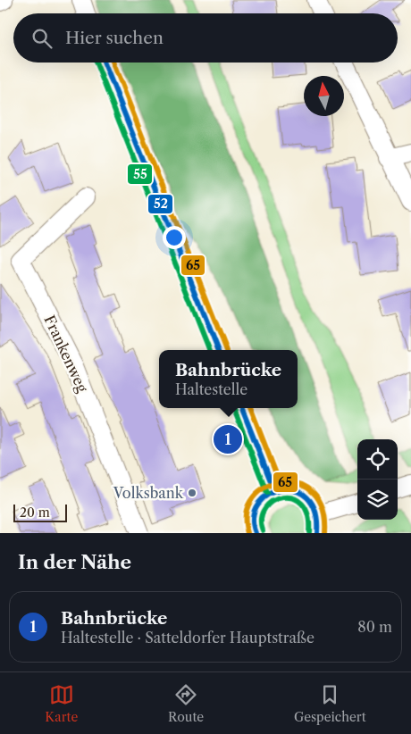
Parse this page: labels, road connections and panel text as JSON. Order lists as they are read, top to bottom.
{
  "streets": {
    "street": ["Frankenweg"]
  },
  "places": ["Volksbank"],
  "lines": ["transit line 52", "transit line 55", "transit line 65"],
  "scale_bar": "20 m",
  "north": "top",
  "page": {
    "search": "Hier suchen",
    "popup": ["Bahnbrücke", "Haltestelle"],
    "pins": "1",
    "scale": "20 m",
    "heading": "In der Nähe",
    "list": [
      {
        "mark": "1",
        "name": "Bahnbrücke",
        "note": "Haltestelle · Satteldorfer Hauptstraße",
        "value": "80 m"
      }
    ],
    "nav": ["Karte", "Route", "Gespeichert"]
  }
}
